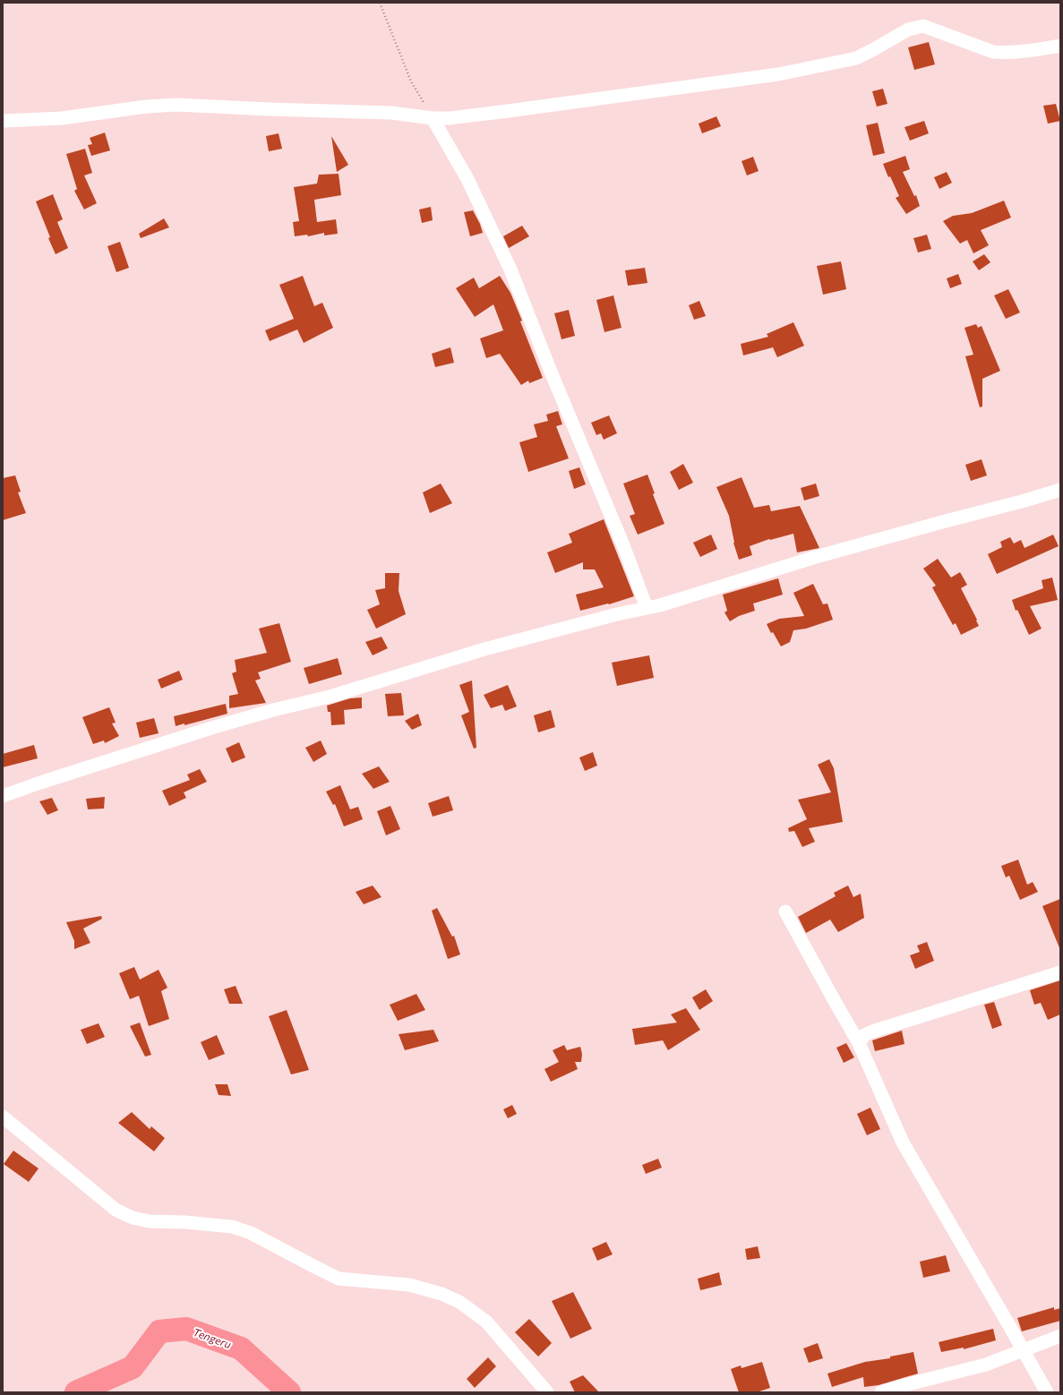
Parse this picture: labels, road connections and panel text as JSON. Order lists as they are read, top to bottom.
{
  "water": ["Tengeru"]
}
